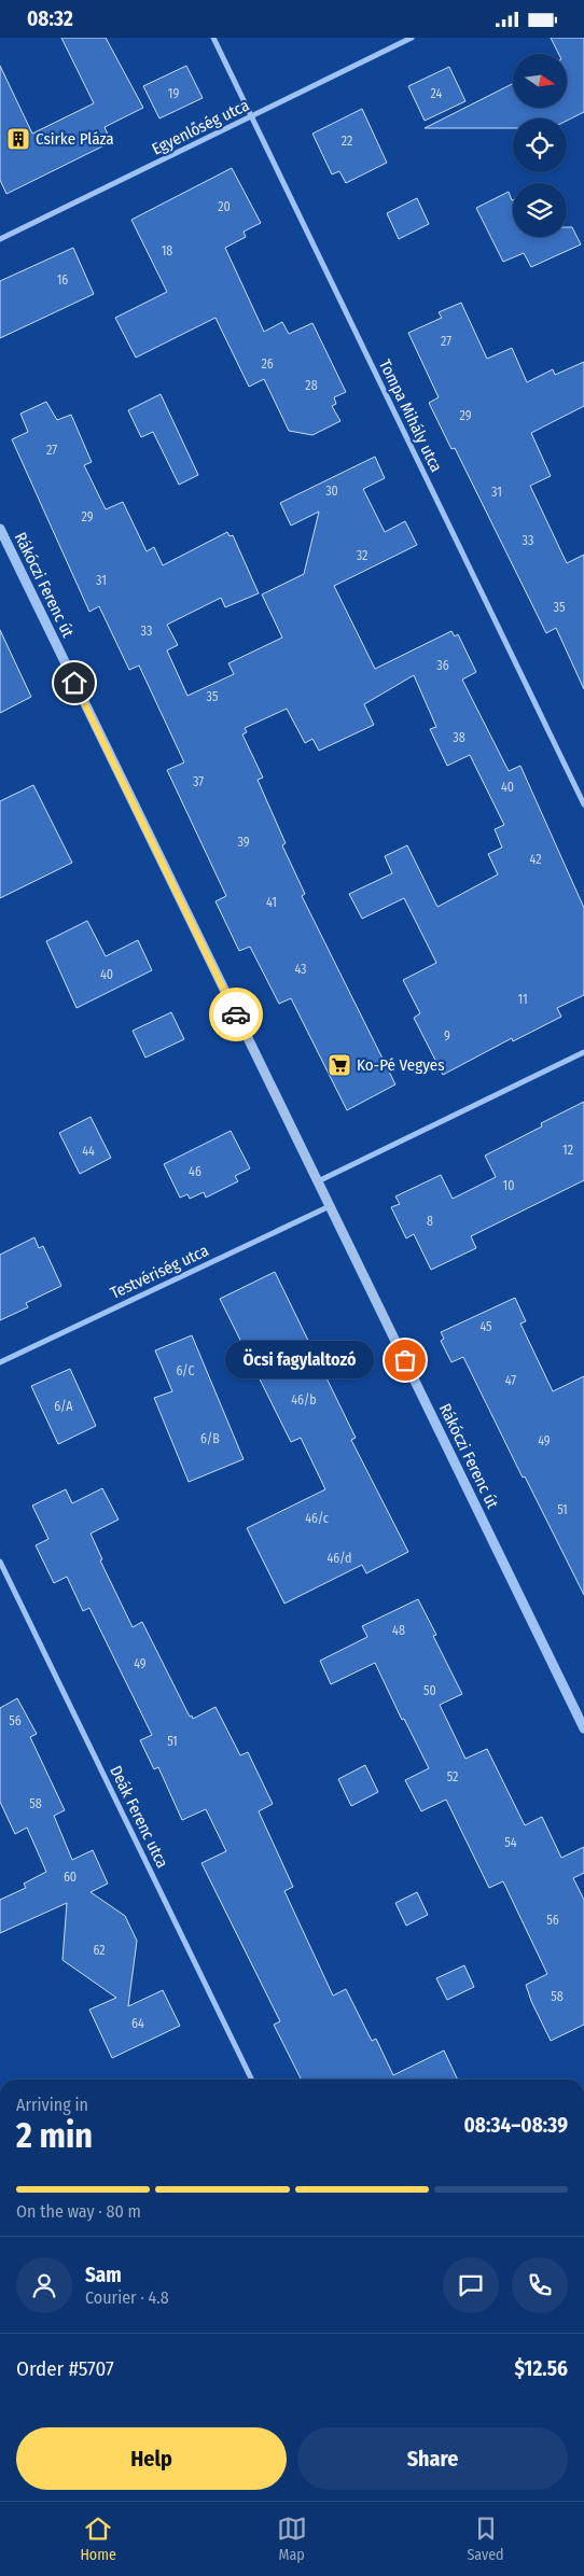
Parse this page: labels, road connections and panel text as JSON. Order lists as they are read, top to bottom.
{
  "streets": {
    "street": [
      "Egyenlőség utca",
      "Tompa Mihály utca",
      "Rákóczi Ferenc út",
      "Testvériség utca",
      "Deák Ferenc utca"
    ]
  },
  "crossings": [
    ["Egyenlőség utca", "Tompa Mihály utca"],
    ["Rákóczi Ferenc út", "Testvériség utca"]
  ],
  "places": {
    "building": ["Csirke Pláza"],
    "supermarket": ["Ko-Pé Vegyes"],
    "other": ["Öcsi fagylaltozó"]
  },
  "house_numbers": [
    "19",
    "24",
    "22",
    "20",
    "18",
    "16",
    "27",
    "26",
    "28",
    "29",
    "27",
    "30",
    "31",
    "29",
    "33",
    "32",
    "31",
    "35",
    "33",
    "36",
    "35",
    "38",
    "37",
    "40",
    "39",
    "42",
    "41",
    "43",
    "40",
    "11",
    "9",
    "12",
    "44",
    "46",
    "10",
    "8",
    "45",
    "6/C",
    "47",
    "46/b",
    "6/A",
    "6/B",
    "49",
    "51",
    "46/c",
    "46/d",
    "48",
    "49",
    "50",
    "56",
    "51",
    "52",
    "58",
    "54",
    "60",
    "56",
    "62",
    "58",
    "64"
  ],
  "north": "right",
  "page": {
    "status": "08:32",
    "bubble": "Öcsi fagylaltozó",
    "heading": ["2 min", "Arriving in", "08:34–08:39"],
    "panel": [
      "Sam",
      "Courier · 4.8",
      "Order #5707",
      "$12.56"
    ],
    "bar": "On the way · 80 m",
    "buttons": ["Help", "Share"],
    "tabs": ["Home", "Map", "Saved"]
  }
}
